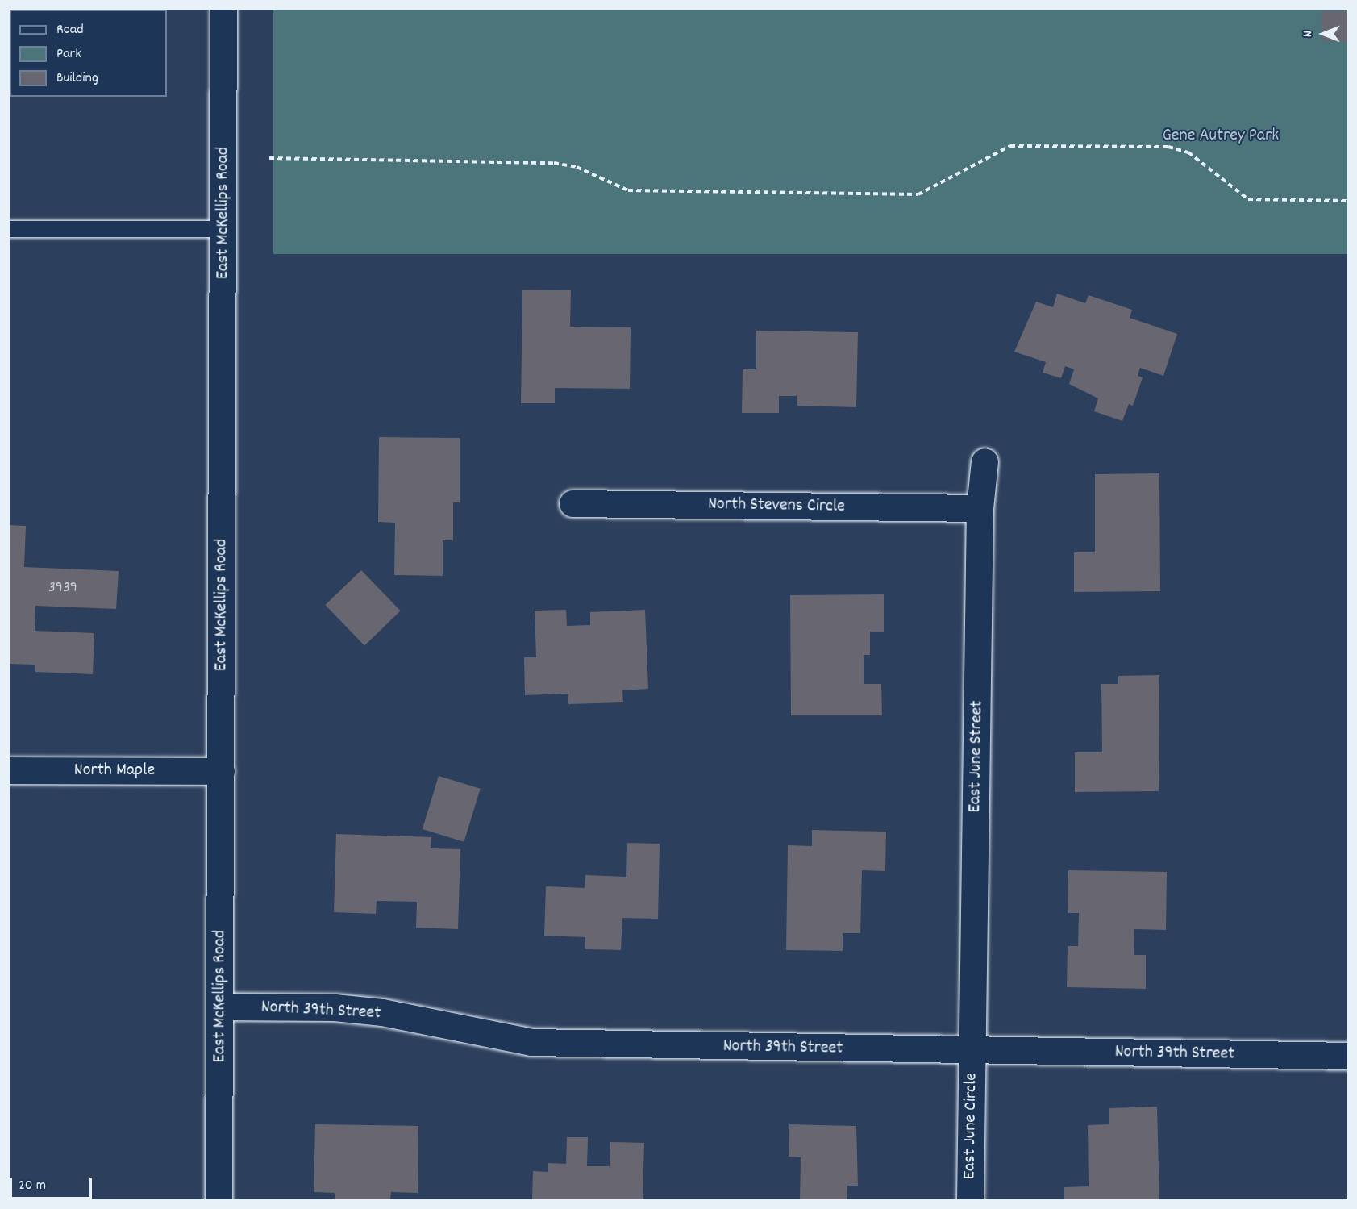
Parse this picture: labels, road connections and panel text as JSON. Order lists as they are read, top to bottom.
{
  "streets": {
    "street": [
      "East McKellips Road",
      "North Stevens Circle",
      "East June Street",
      "North Maple",
      "North 39th Street",
      "East June Circle"
    ]
  },
  "crossings": [
    ["East McKellips Road", "North Maple"],
    ["East McKellips Road", "North 39th Street"],
    ["North Stevens Circle", "East June Street"],
    ["East June Street", "North 39th Street"],
    ["East June Street", "East June Circle"],
    ["North 39th Street", "East June Circle"]
  ],
  "parks": ["Gene Autrey Park"],
  "house_numbers": ["3939"],
  "legend": ["Road", "Park", "Building"],
  "scale_bar": "20 m",
  "north": "left"
}
